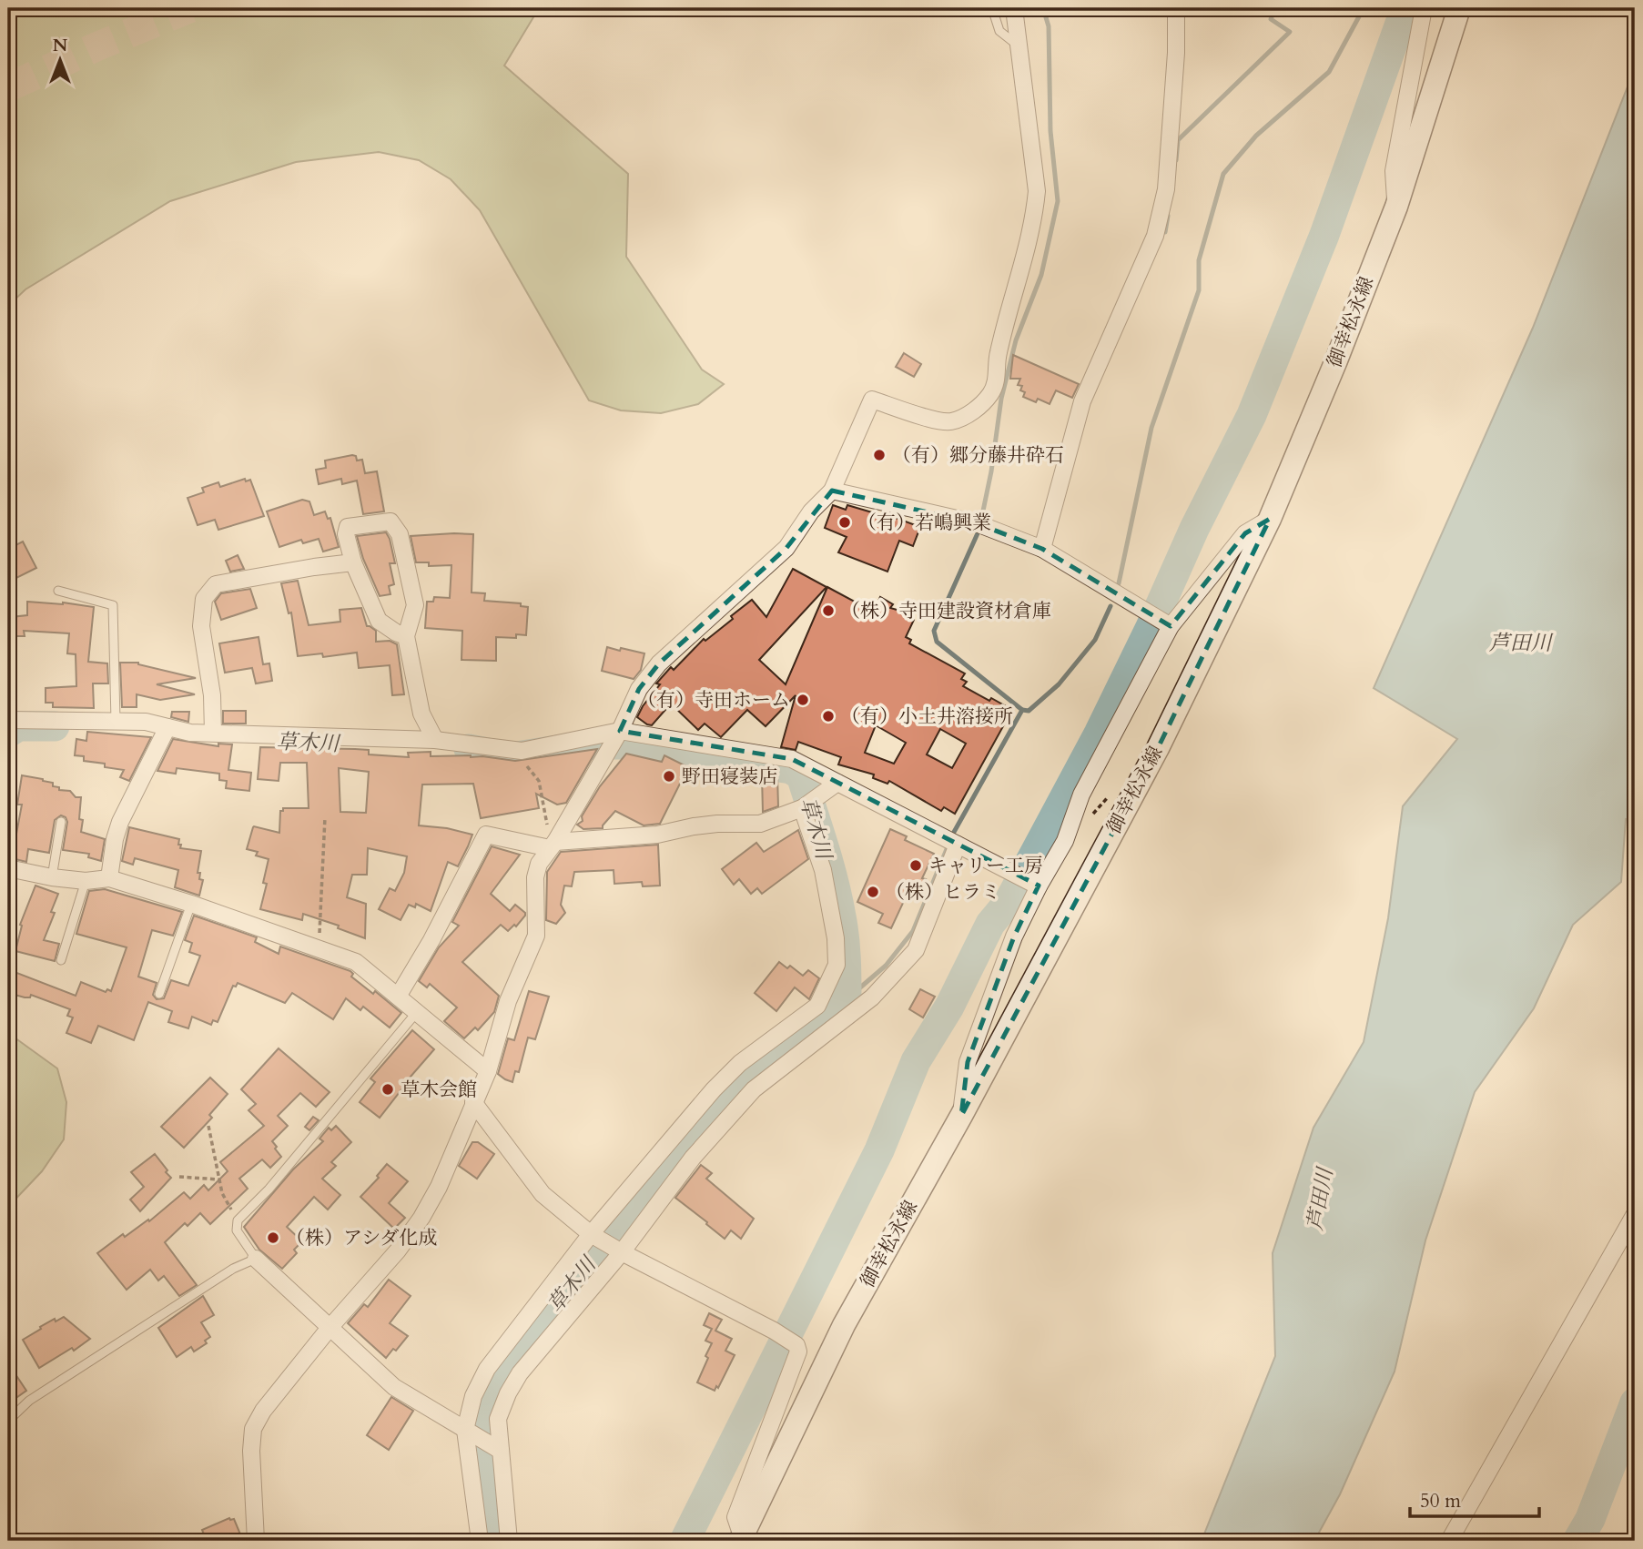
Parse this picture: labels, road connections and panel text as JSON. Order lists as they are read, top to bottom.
{
  "streets": {
    "main road": ["御幸松永線"]
  },
  "water": ["芦田川", "草木川"],
  "places": [
    "（有）郷分藤井砕石",
    "（有）若嶋興業",
    "（株）寺田建設資材倉庫",
    "（有）寺田ホーム",
    "（有）小土井溶接所",
    "野田寝装店",
    "キャリー工房",
    "（株）ヒラミ",
    "草木会館",
    "（株）アシダ化成"
  ],
  "scale_bar": "50 m",
  "north": "top"
}
